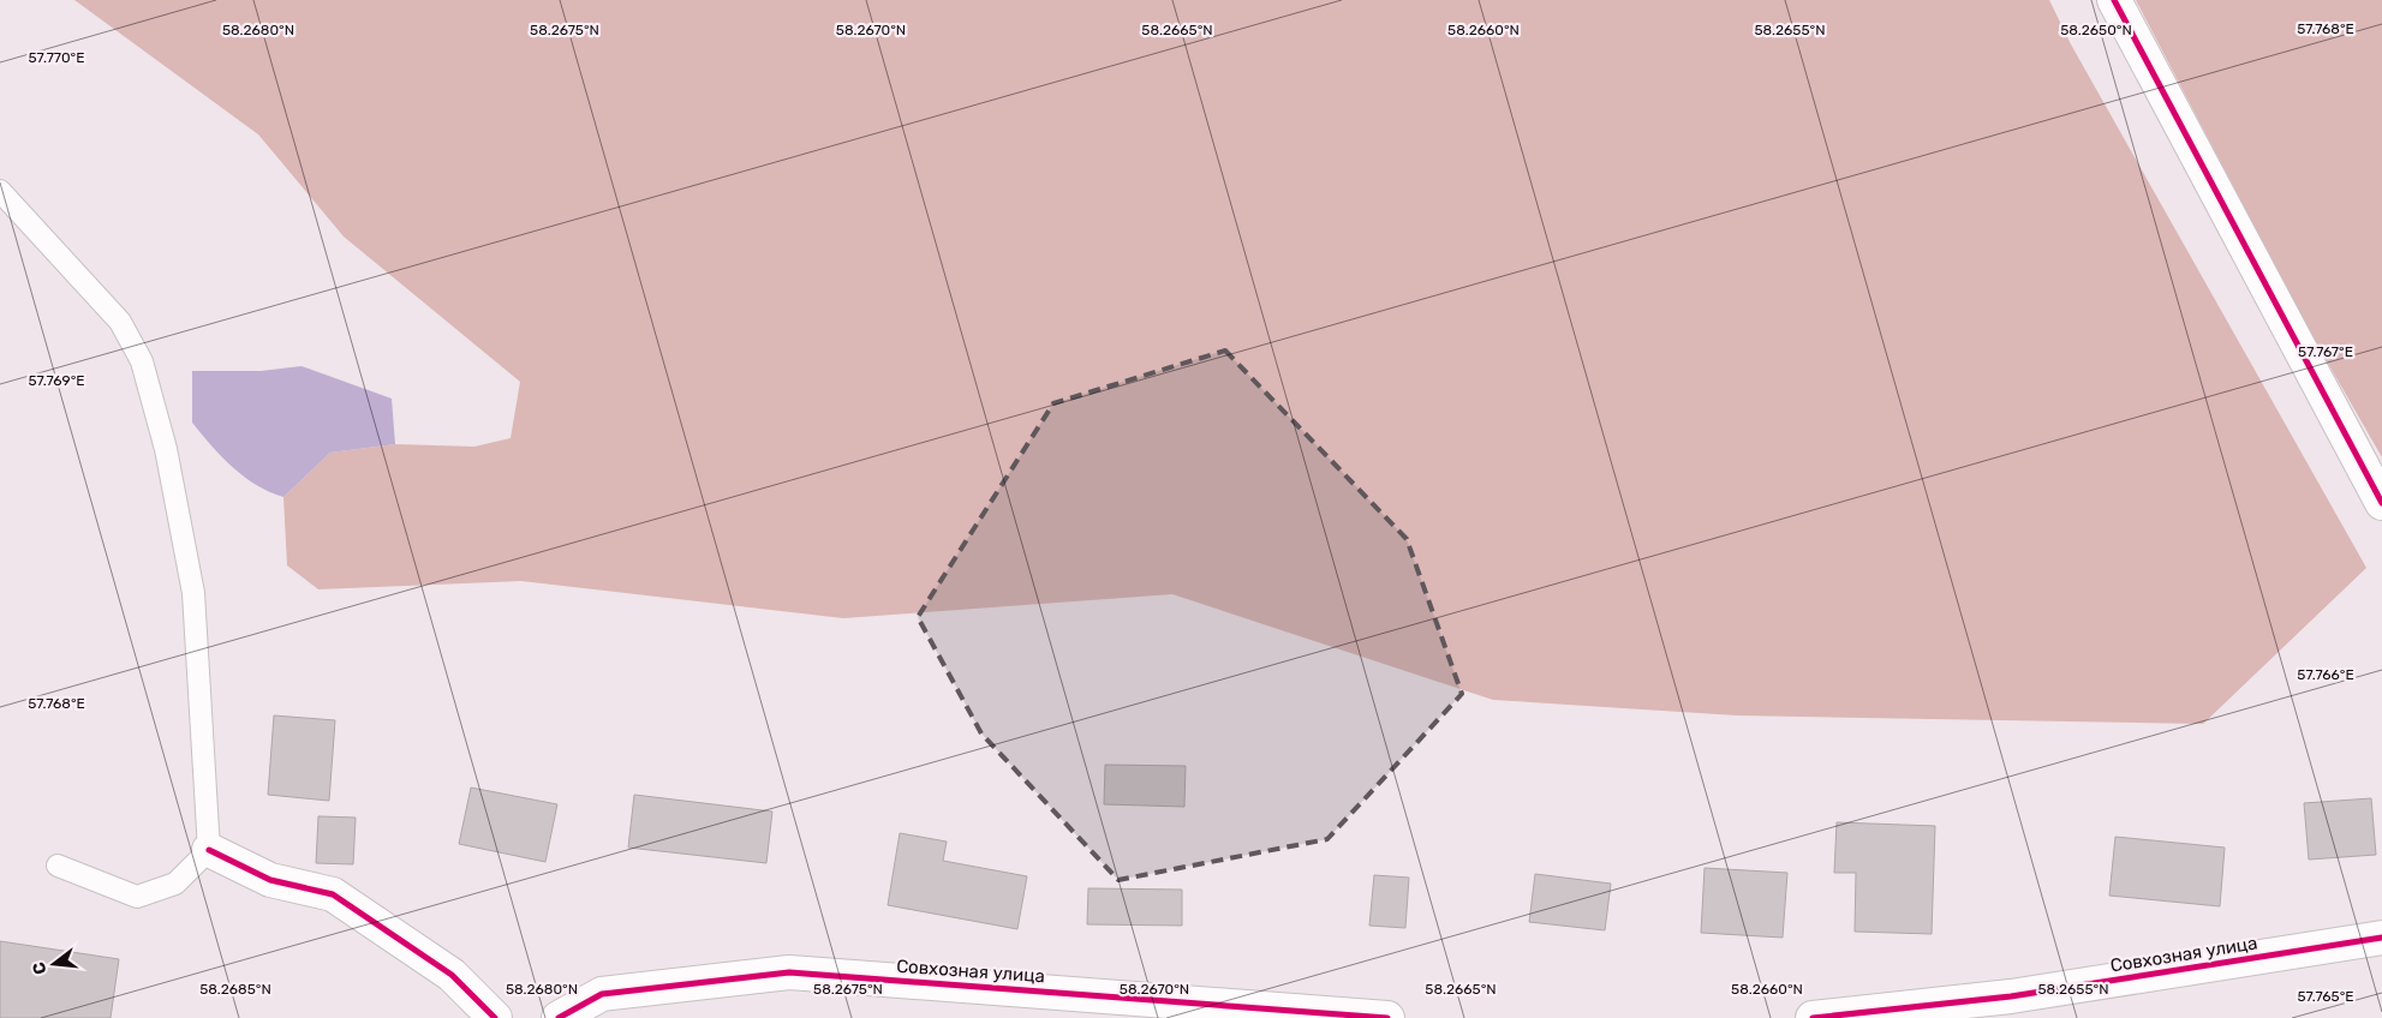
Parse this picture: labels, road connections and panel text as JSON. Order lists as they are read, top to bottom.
{
  "streets": {
    "street": ["Совхозная улица"]
  },
  "north": "left",
  "coordinates": [
    "57.768°E",
    "58.2680°N",
    "58.2675°N",
    "58.2670°N",
    "58.2665°N",
    "58.2660°N",
    "58.2655°N",
    "58.2650°N",
    "57.770°E",
    "57.767°E",
    "57.769°E",
    "57.766°E",
    "58.2685°N",
    "57.765°E"
  ]
}
